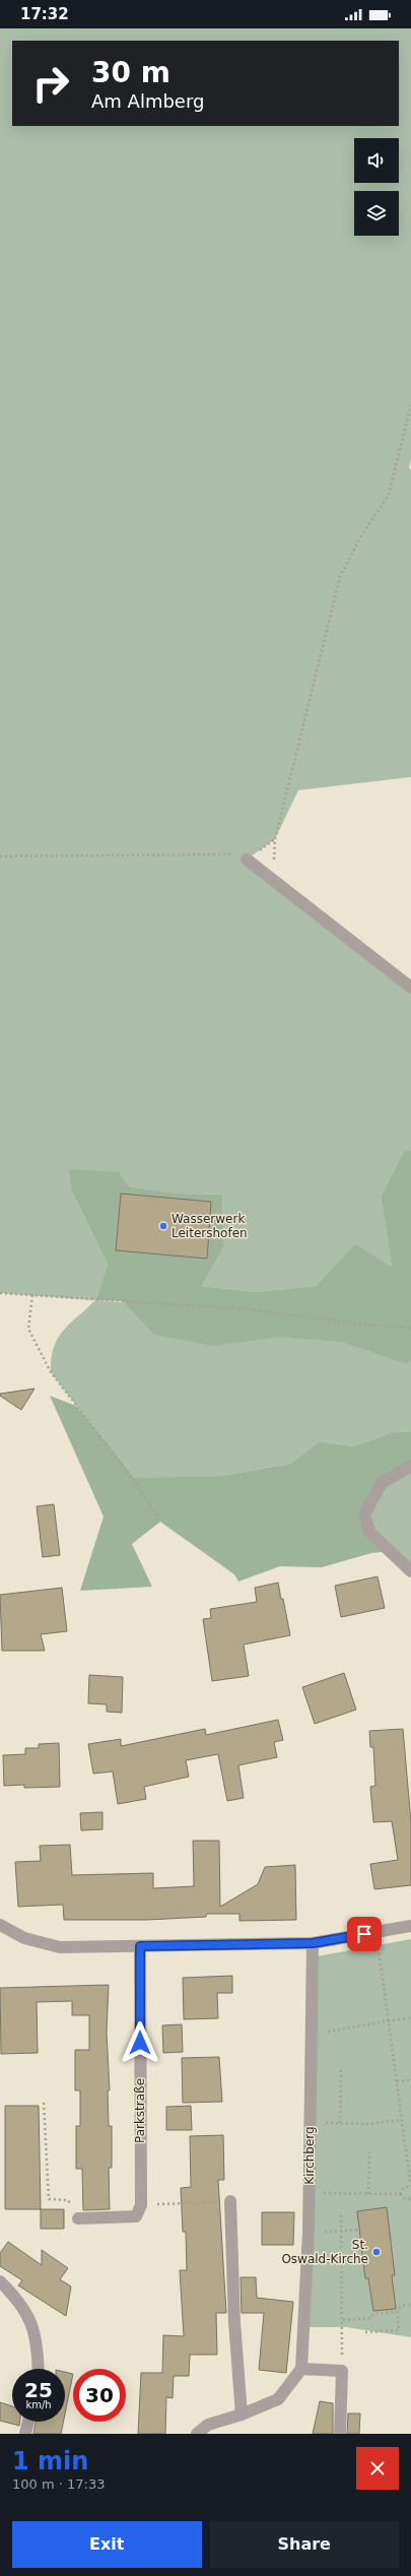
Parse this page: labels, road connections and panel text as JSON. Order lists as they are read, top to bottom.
{
  "streets": {
    "street": ["Parkstraße", "Kirchberg"]
  },
  "places": ["Wasserwerk Leitershofen", "St. Oswald-Kirche"],
  "page": {
    "status": "17:32",
    "turn": ["30 m", "Am Almberg"],
    "speed": "25 km/h",
    "limit": "30",
    "heading": ["1 min", "100 m · 17:33"],
    "buttons": ["Exit", "Share"]
  }
}
